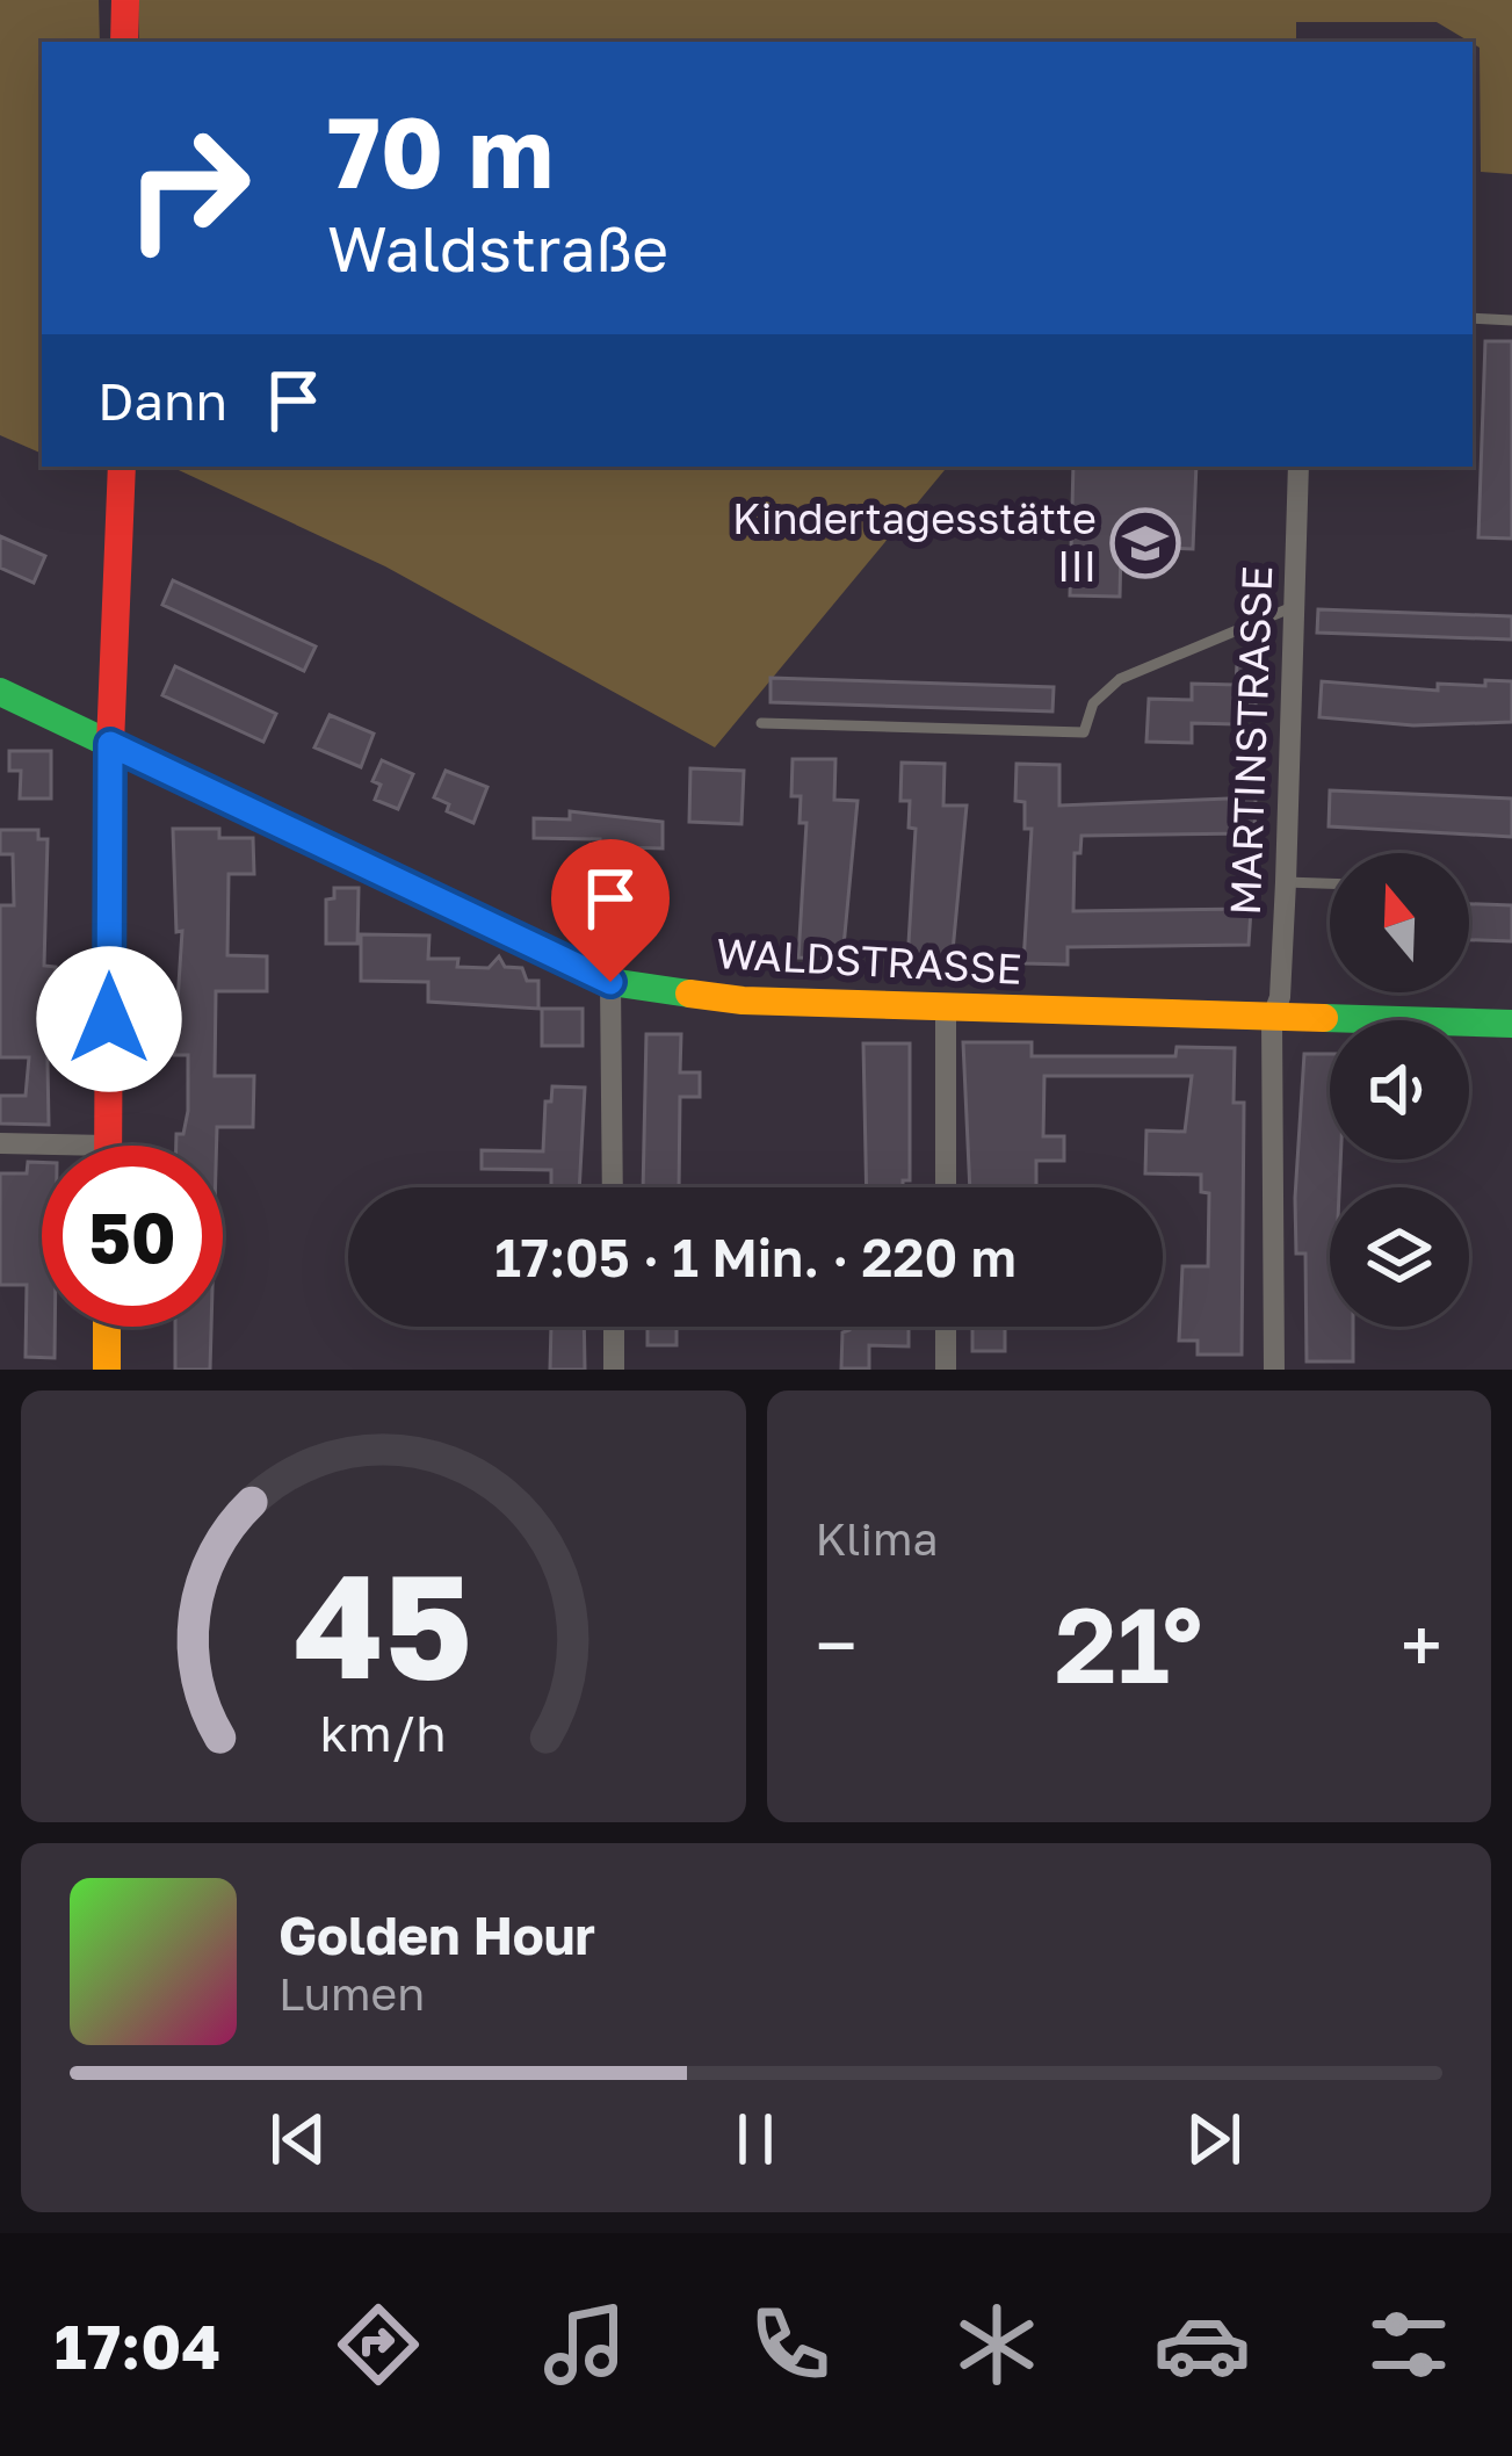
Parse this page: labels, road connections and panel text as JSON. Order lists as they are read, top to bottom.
{
  "streets": {
    "street": ["MARTINSTRASSE", "WALDSTRASSE"]
  },
  "crossings": [
    ["MARTINSTRASSE", "WALDSTRASSE"]
  ],
  "places": {
    "school or university": ["Kindertagesstätte III"]
  },
  "north": "top",
  "page": {
    "turn": ["70 m", "Waldstraße"],
    "then": "Dann",
    "limit": "50",
    "trip": "17:05 · 1 Min. · 220 m",
    "tile": "Klima",
    "heat": ["−", "21°", "+"],
    "song": ["Golden Hour", "Lumen"],
    "tabs": "17:04",
    "gauge": ["45", "km/h"]
  }
}
